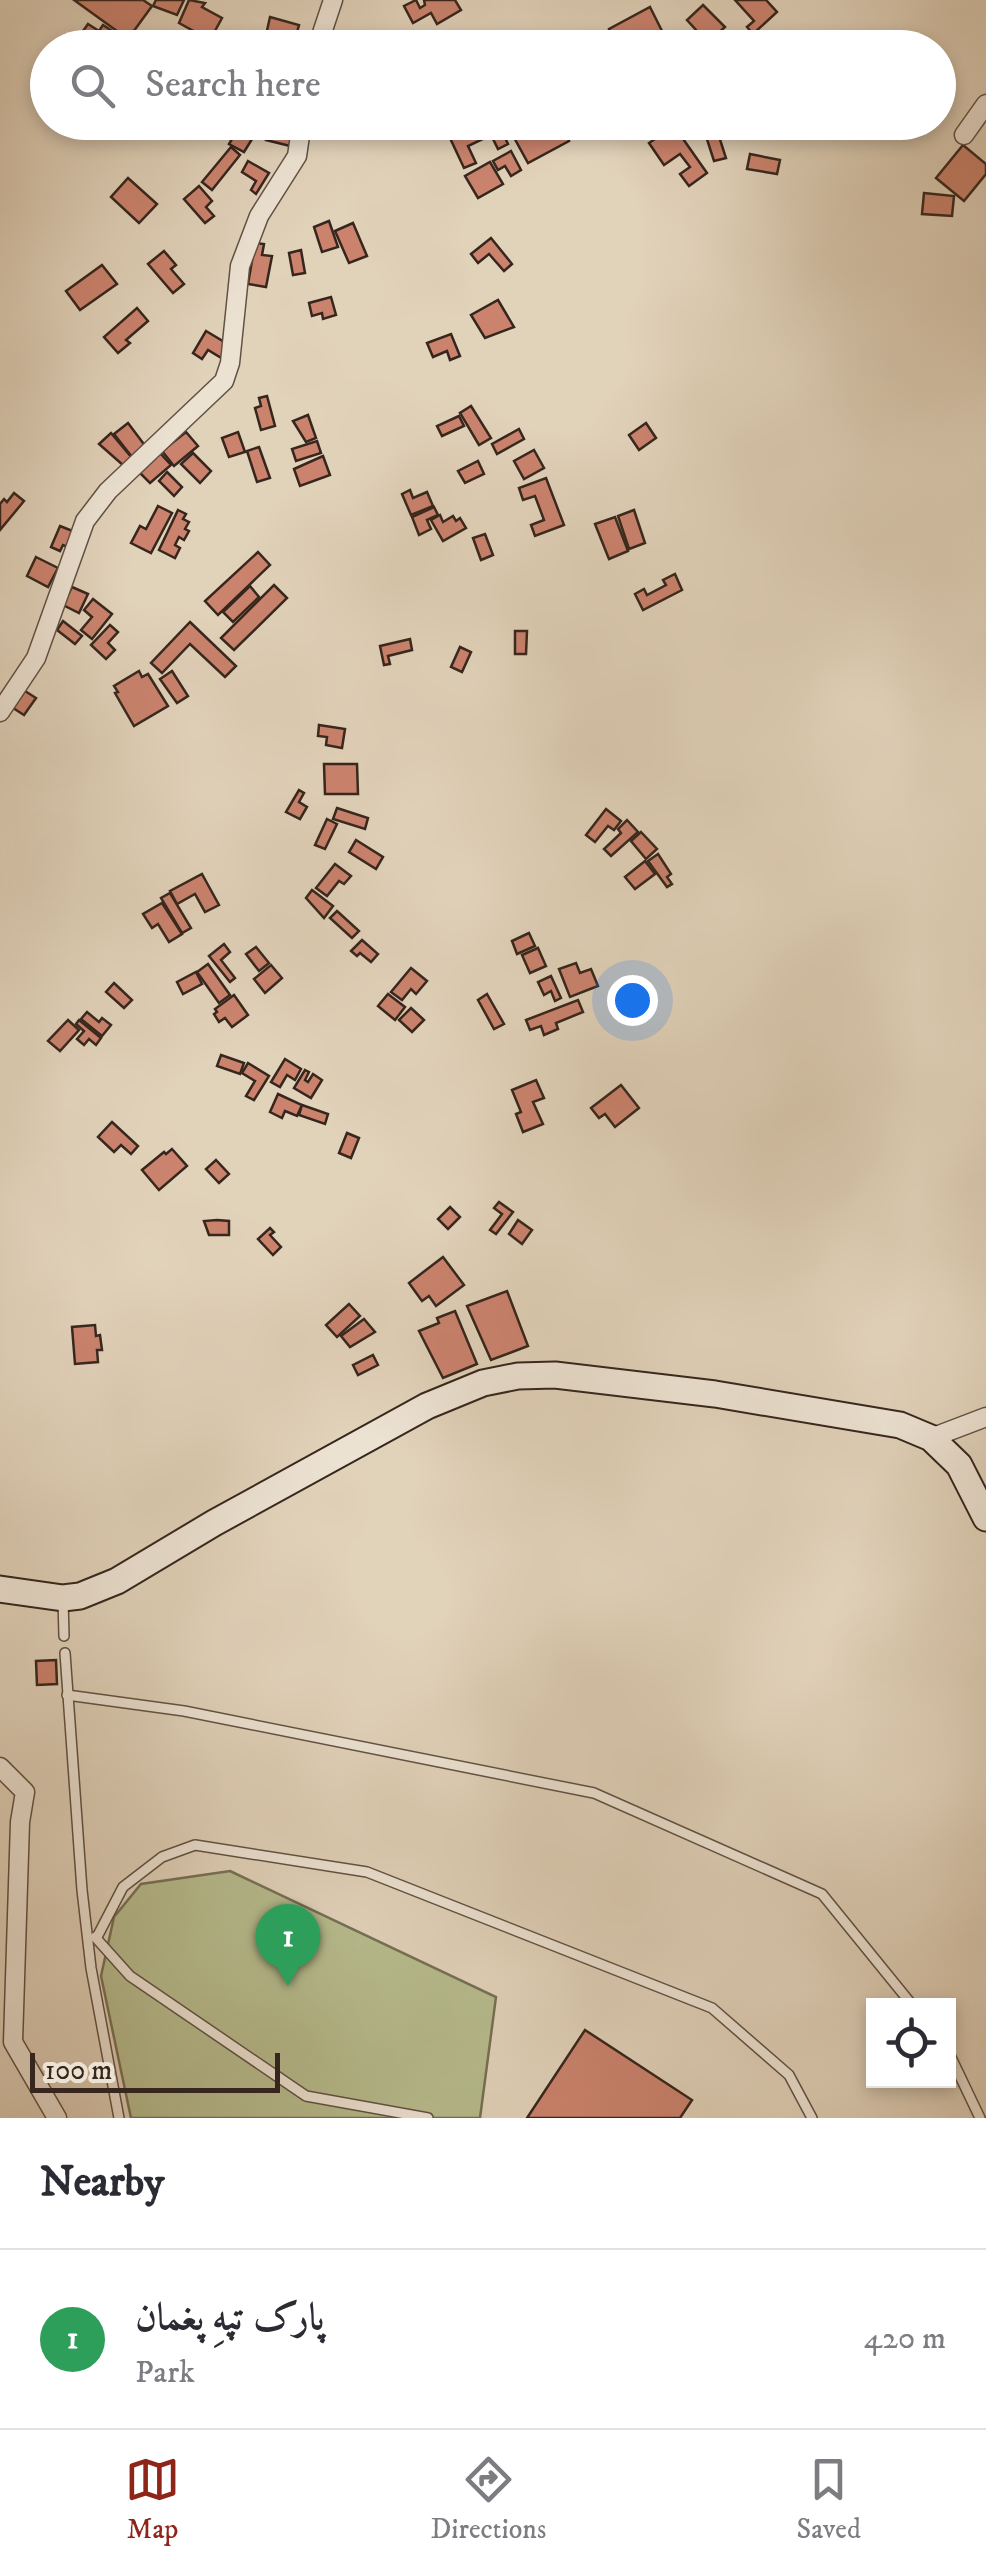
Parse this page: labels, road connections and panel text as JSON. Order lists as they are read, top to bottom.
{
  "scale_bar": "100 m",
  "page": {
    "search": "Search here",
    "pins": "1",
    "scale": "100 m",
    "heading": "Nearby",
    "list": [
      {
        "mark": "1",
        "name": "پارک تپهِ پغمان",
        "note": "Park",
        "value": "420 m"
      }
    ],
    "nav": ["Map", "Directions", "Saved"]
  }
}
